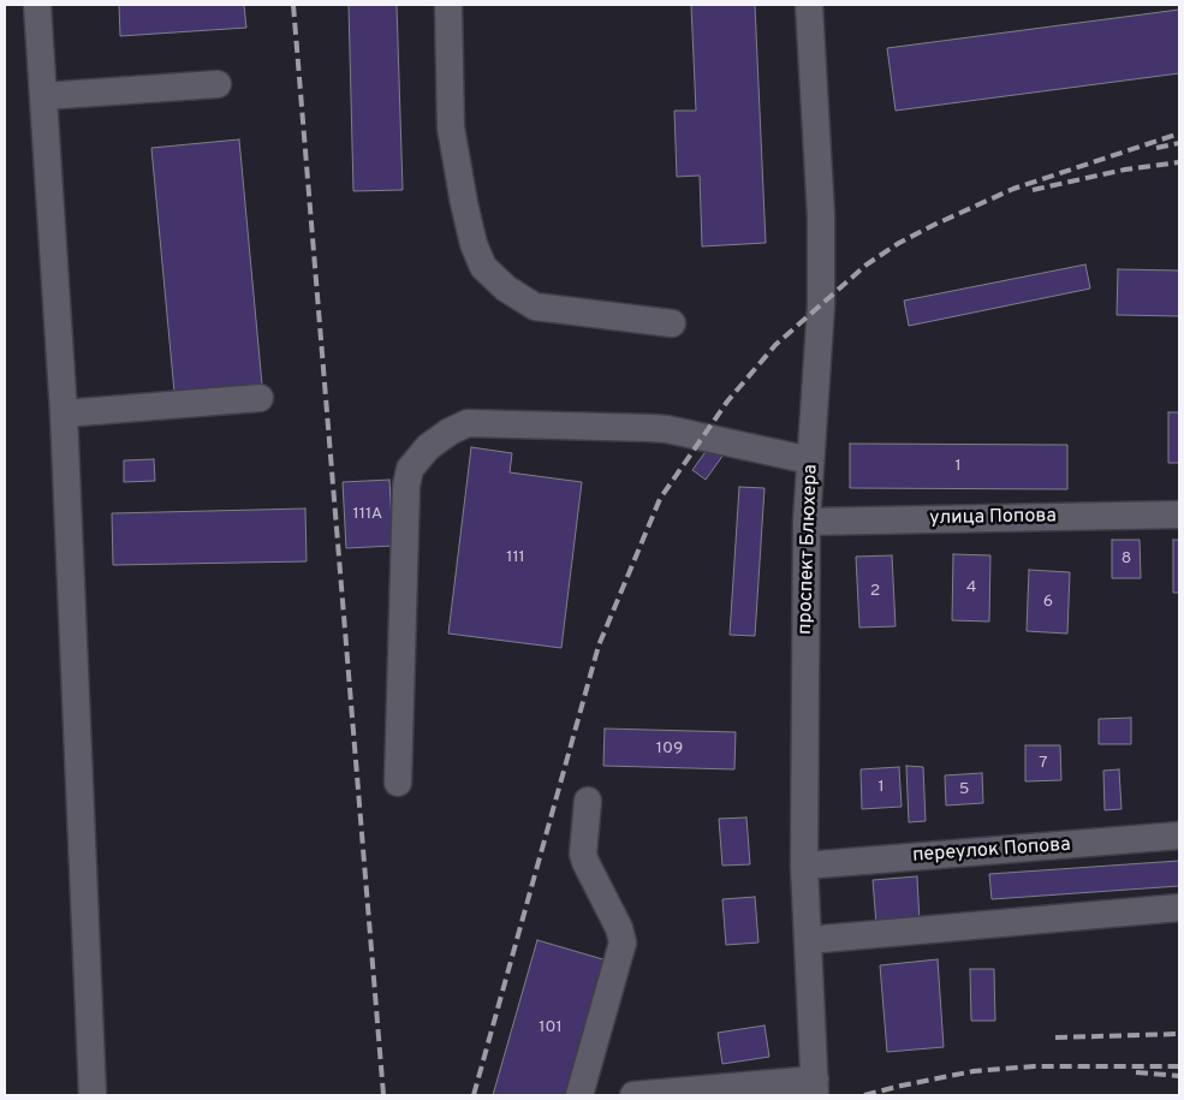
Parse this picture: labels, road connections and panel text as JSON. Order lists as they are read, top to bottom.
{
  "streets": {
    "street": ["улица Попова", "проспект Блюхера", "переулок Попова"]
  },
  "crossings": [
    ["улица Попова", "проспект Блюхера"],
    ["проспект Блюхера", "переулок Попова"]
  ],
  "house_numbers": [
    "1",
    "111А",
    "111",
    "8",
    "4",
    "2",
    "6",
    "109",
    "7",
    "1",
    "5",
    "101"
  ]
}
